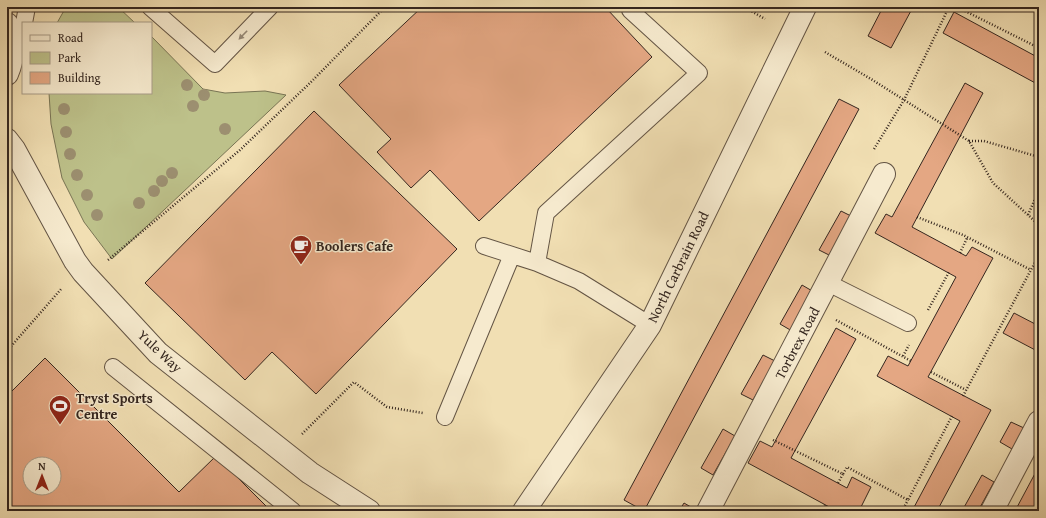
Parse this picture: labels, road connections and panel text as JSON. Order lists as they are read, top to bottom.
{
  "streets": {
    "street": ["North Carbrain Road", "Torbrex Road", "Yule Way"]
  },
  "places": {
    "cafe": ["Boolers Cafe"],
    "sports": ["Tryst Sports Centre"]
  },
  "legend": ["Road", "Park", "Building"],
  "north": "top"
}
